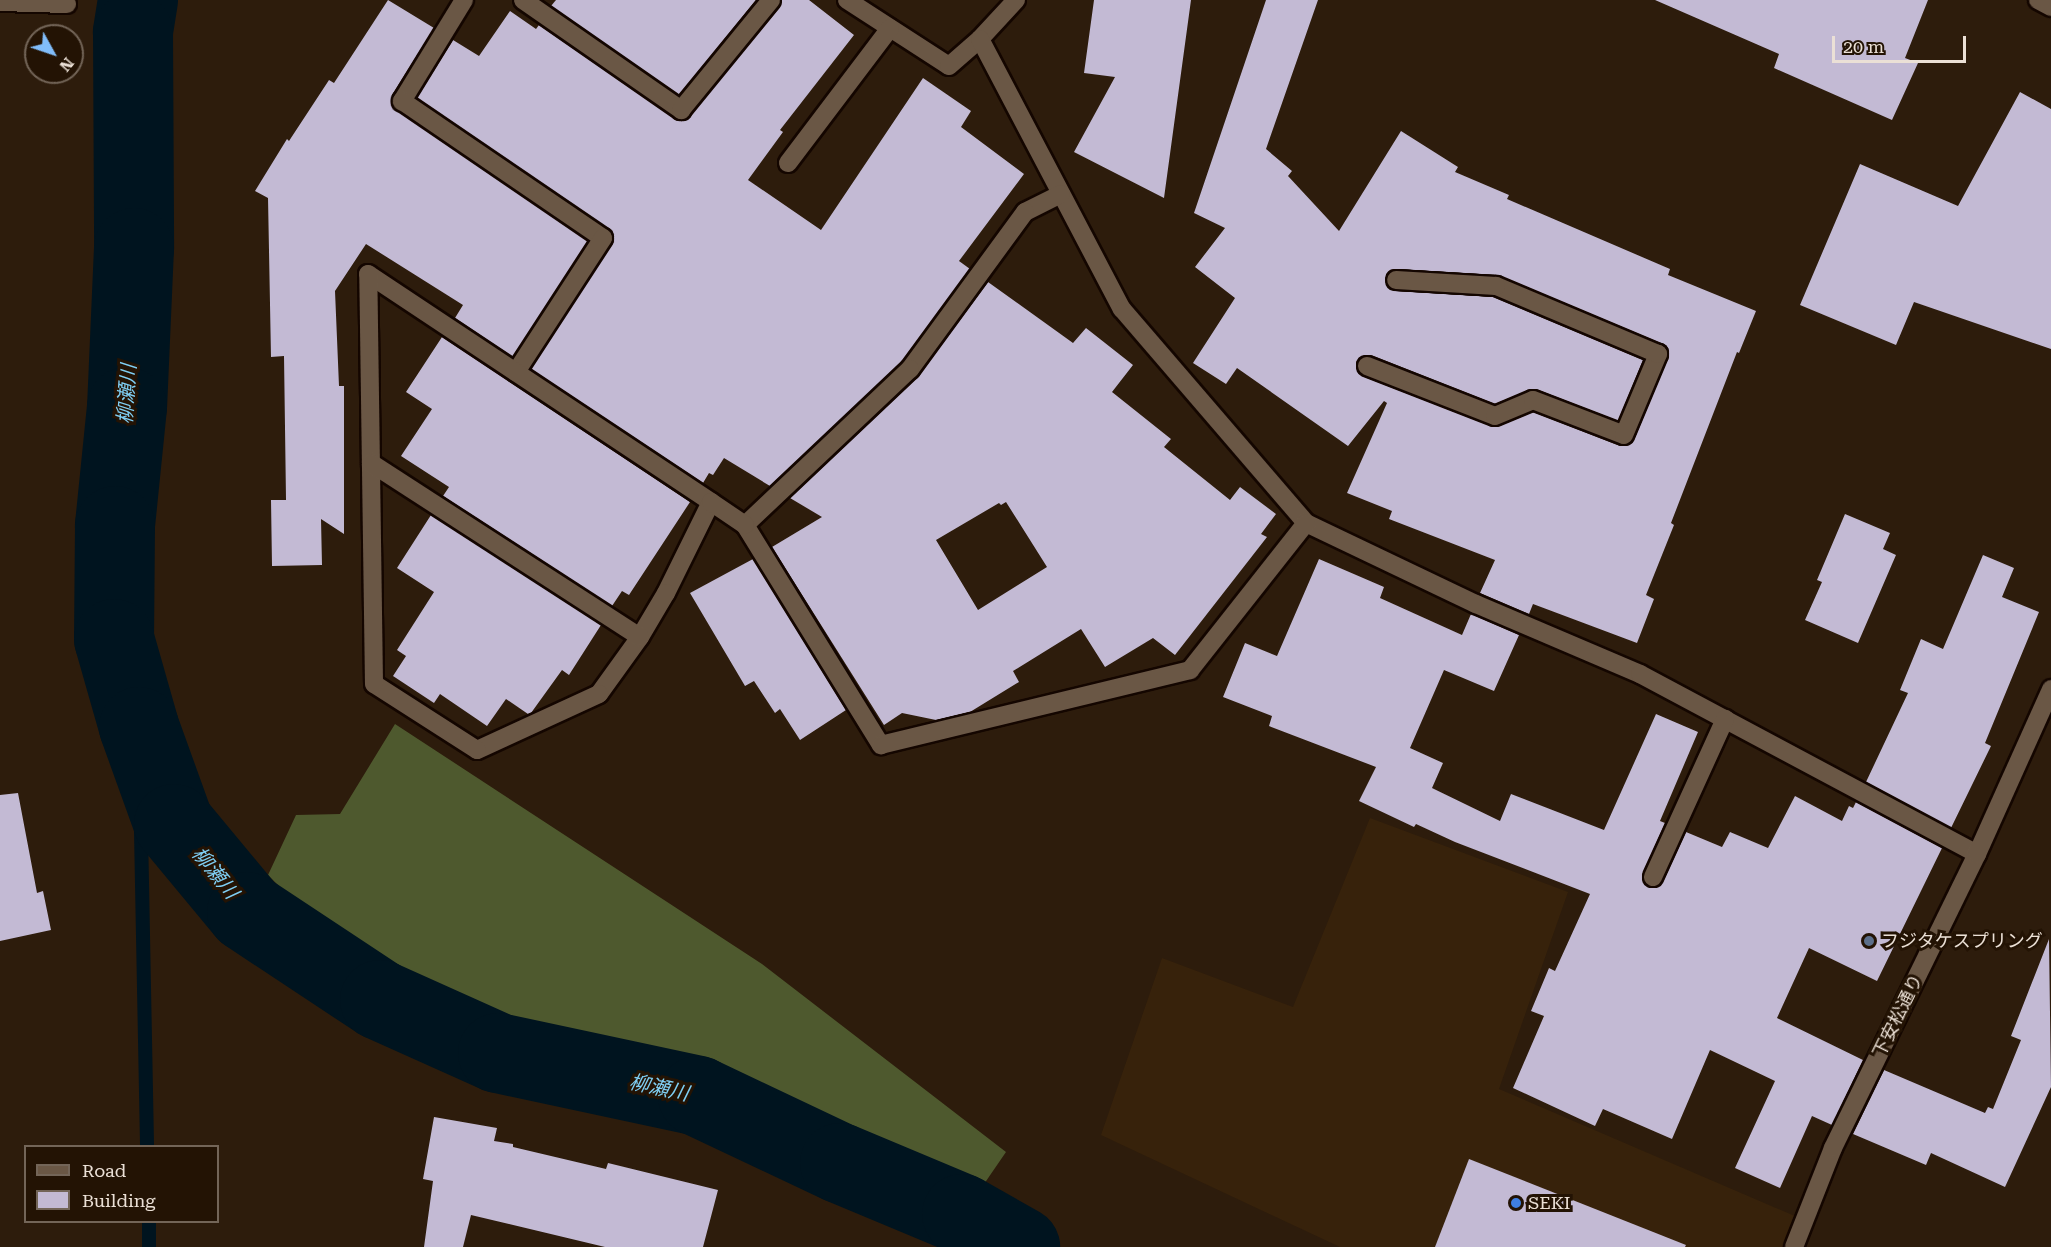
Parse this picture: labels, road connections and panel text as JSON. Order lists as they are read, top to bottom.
{
  "streets": {
    "street": ["下安松通り"]
  },
  "water": ["柳瀬川"],
  "places": ["フジタケスプリング", "SEKI"],
  "legend": ["Road", "Building"],
  "scale_bar": "20 m",
  "north": "bottom right"
}
